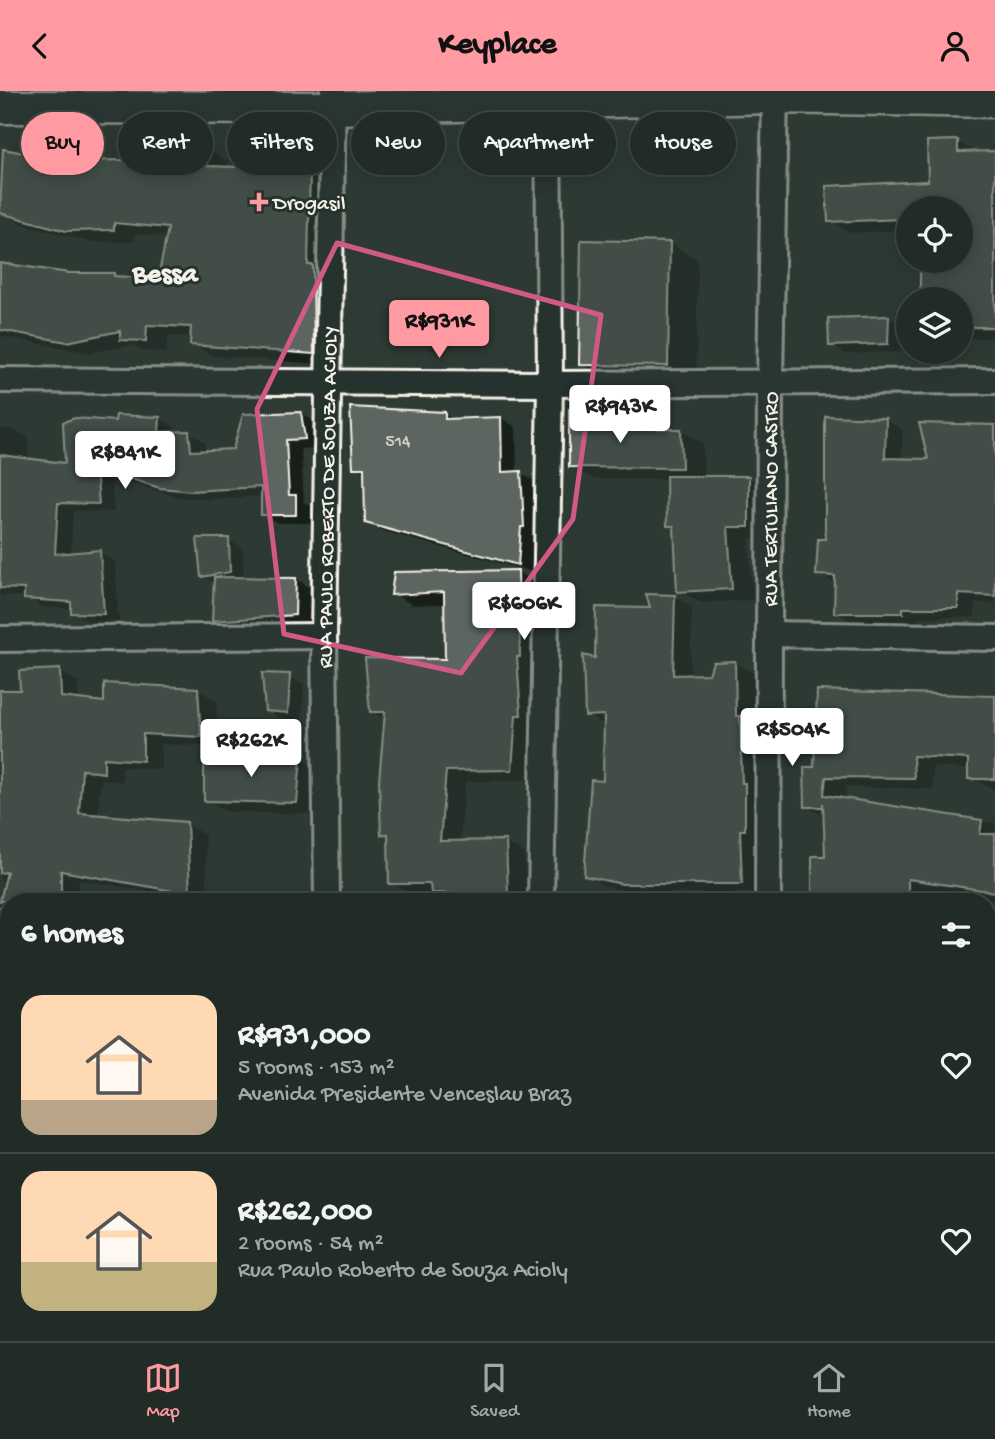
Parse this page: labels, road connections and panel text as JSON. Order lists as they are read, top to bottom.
{
  "streets": {
    "street": ["RUA PAULO ROBERTO DE SOUZA ACIOLY", "RUA TERTULIANO CASTRO"]
  },
  "districts": ["Bessa"],
  "places": {
    "health": ["Drogasil"]
  },
  "house_numbers": ["514"],
  "page": {
    "header": "Keyplace",
    "chip": [
      "Buy",
      "Rent",
      "Filters",
      "New",
      "Apartment",
      "House"
    ],
    "price": [
      "R$931K",
      "R$943K",
      "R$841K",
      "R$606K",
      "R$504K",
      "R$262K"
    ],
    "heading": "6 homes",
    "list": [
      {
        "name": "R$931,000",
        "note": "5 rooms · 153 m² · Avenida Presidente Venceslau Braz"
      },
      {
        "name": "R$262,000",
        "note": "2 rooms · 54 m² · Rua Paulo Roberto de Souza Acioly"
      }
    ],
    "tabs": ["Map", "Saved", "Home"]
  }
}
